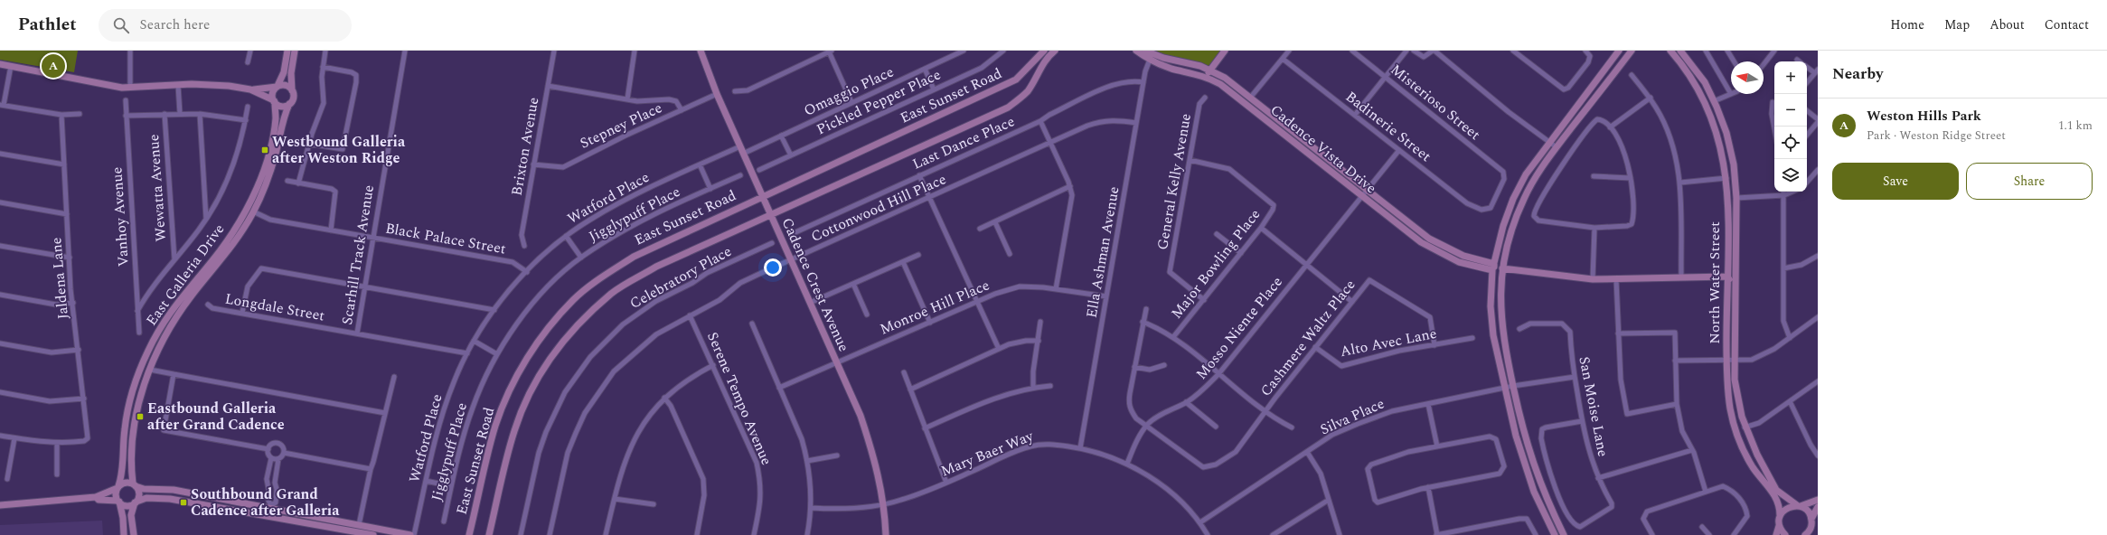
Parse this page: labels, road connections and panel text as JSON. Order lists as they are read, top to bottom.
{
  "streets": {
    "main road": [
      "East Sunset Road",
      "Cadence Vista Drive",
      "East Galleria Drive",
      "North Water Street",
      "Cadence Crest Avenue"
    ],
    "street": [
      "Omaggio Place",
      "Pickled Pepper Place",
      "Misterioso Street",
      "Stepney Place",
      "Badinerie Street",
      "Last Dance Place",
      "Brixton Avenue",
      "General Kelly Avenue",
      "Wewatta Avenue",
      "Watford Place",
      "Cottonwood Hill Place",
      "Jigglypuff Place",
      "Vanhoy Avenue",
      "Black Palace Street",
      "Ella Ashman Avenue",
      "Scarhill Track Avenue",
      "Major Bowling Place",
      "Celebratory Place",
      "Jaldena Lane",
      "Longdale Street",
      "Monroe Hill Place",
      "Mosso Niente Place",
      "Cashmere Waltz Place",
      "Alto Avec Lane",
      "Serene Tempo Avenue",
      "San Moise Lane",
      "Silva Place",
      "Mary Baer Way"
    ]
  },
  "crossings": [
    ["Omaggio Place", "Cadence Crest Avenue"],
    ["East Sunset Road", "Cadence Crest Avenue"],
    ["Misterioso Street", "Badinerie Street"],
    ["Stepney Place", "Brixton Avenue"],
    ["Stepney Place", "Cadence Crest Avenue"],
    ["Badinerie Street", "Mosso Niente Place"],
    ["Last Dance Place", "Ella Ashman Avenue"],
    ["Cadence Vista Drive", "Ella Ashman Avenue"],
    ["Cadence Vista Drive", "Mosso Niente Place"],
    ["General Kelly Avenue", "Major Bowling Place"],
    ["Watford Place", "Black Palace Street"],
    ["Watford Place", "Cadence Crest Avenue"],
    ["Watford Place", "Longdale Street"],
    ["Cottonwood Hill Place", "Ella Ashman Avenue"],
    ["Cottonwood Hill Place", "Cadence Crest Avenue"],
    ["Cottonwood Hill Place", "Serene Tempo Avenue"],
    ["Black Palace Street", "Scarhill Track Avenue"],
    ["Black Palace Street", "East Galleria Drive"],
    ["Ella Ashman Avenue", "Monroe Hill Place"],
    ["Ella Ashman Avenue", "Mary Baer Way"],
    ["Scarhill Track Avenue", "Longdale Street"],
    ["Cadence Crest Avenue", "Monroe Hill Place"],
    ["Cadence Crest Avenue", "Mary Baer Way"],
    ["Mosso Niente Place", "Cashmere Waltz Place"],
    ["Mosso Niente Place", "Mary Baer Way"],
    ["Cashmere Waltz Place", "Alto Avec Lane"],
    ["San Moise Lane", "Silva Place"],
    ["Silva Place", "Mary Baer Way"]
  ],
  "places": {
    "transit": ["Westbound Galleria after Weston Ridge", "Eastbound Galleria after Grand Cadence", "Southbound Grand Cadence after Galleria"]
  },
  "north": "left",
  "page": {
    "header": "Pathlet",
    "search": "Search here",
    "nav": [
      "Home",
      "Map",
      "About",
      "Contact"
    ],
    "heading": "Nearby",
    "pins": "A",
    "map_buttons": ["+", "−"],
    "list": [
      {
        "mark": "A",
        "name": "Weston Hills Park",
        "note": "Park · Weston Ridge Street",
        "value": "1.1 km"
      }
    ],
    "buttons": ["Save", "Share"]
  }
}
